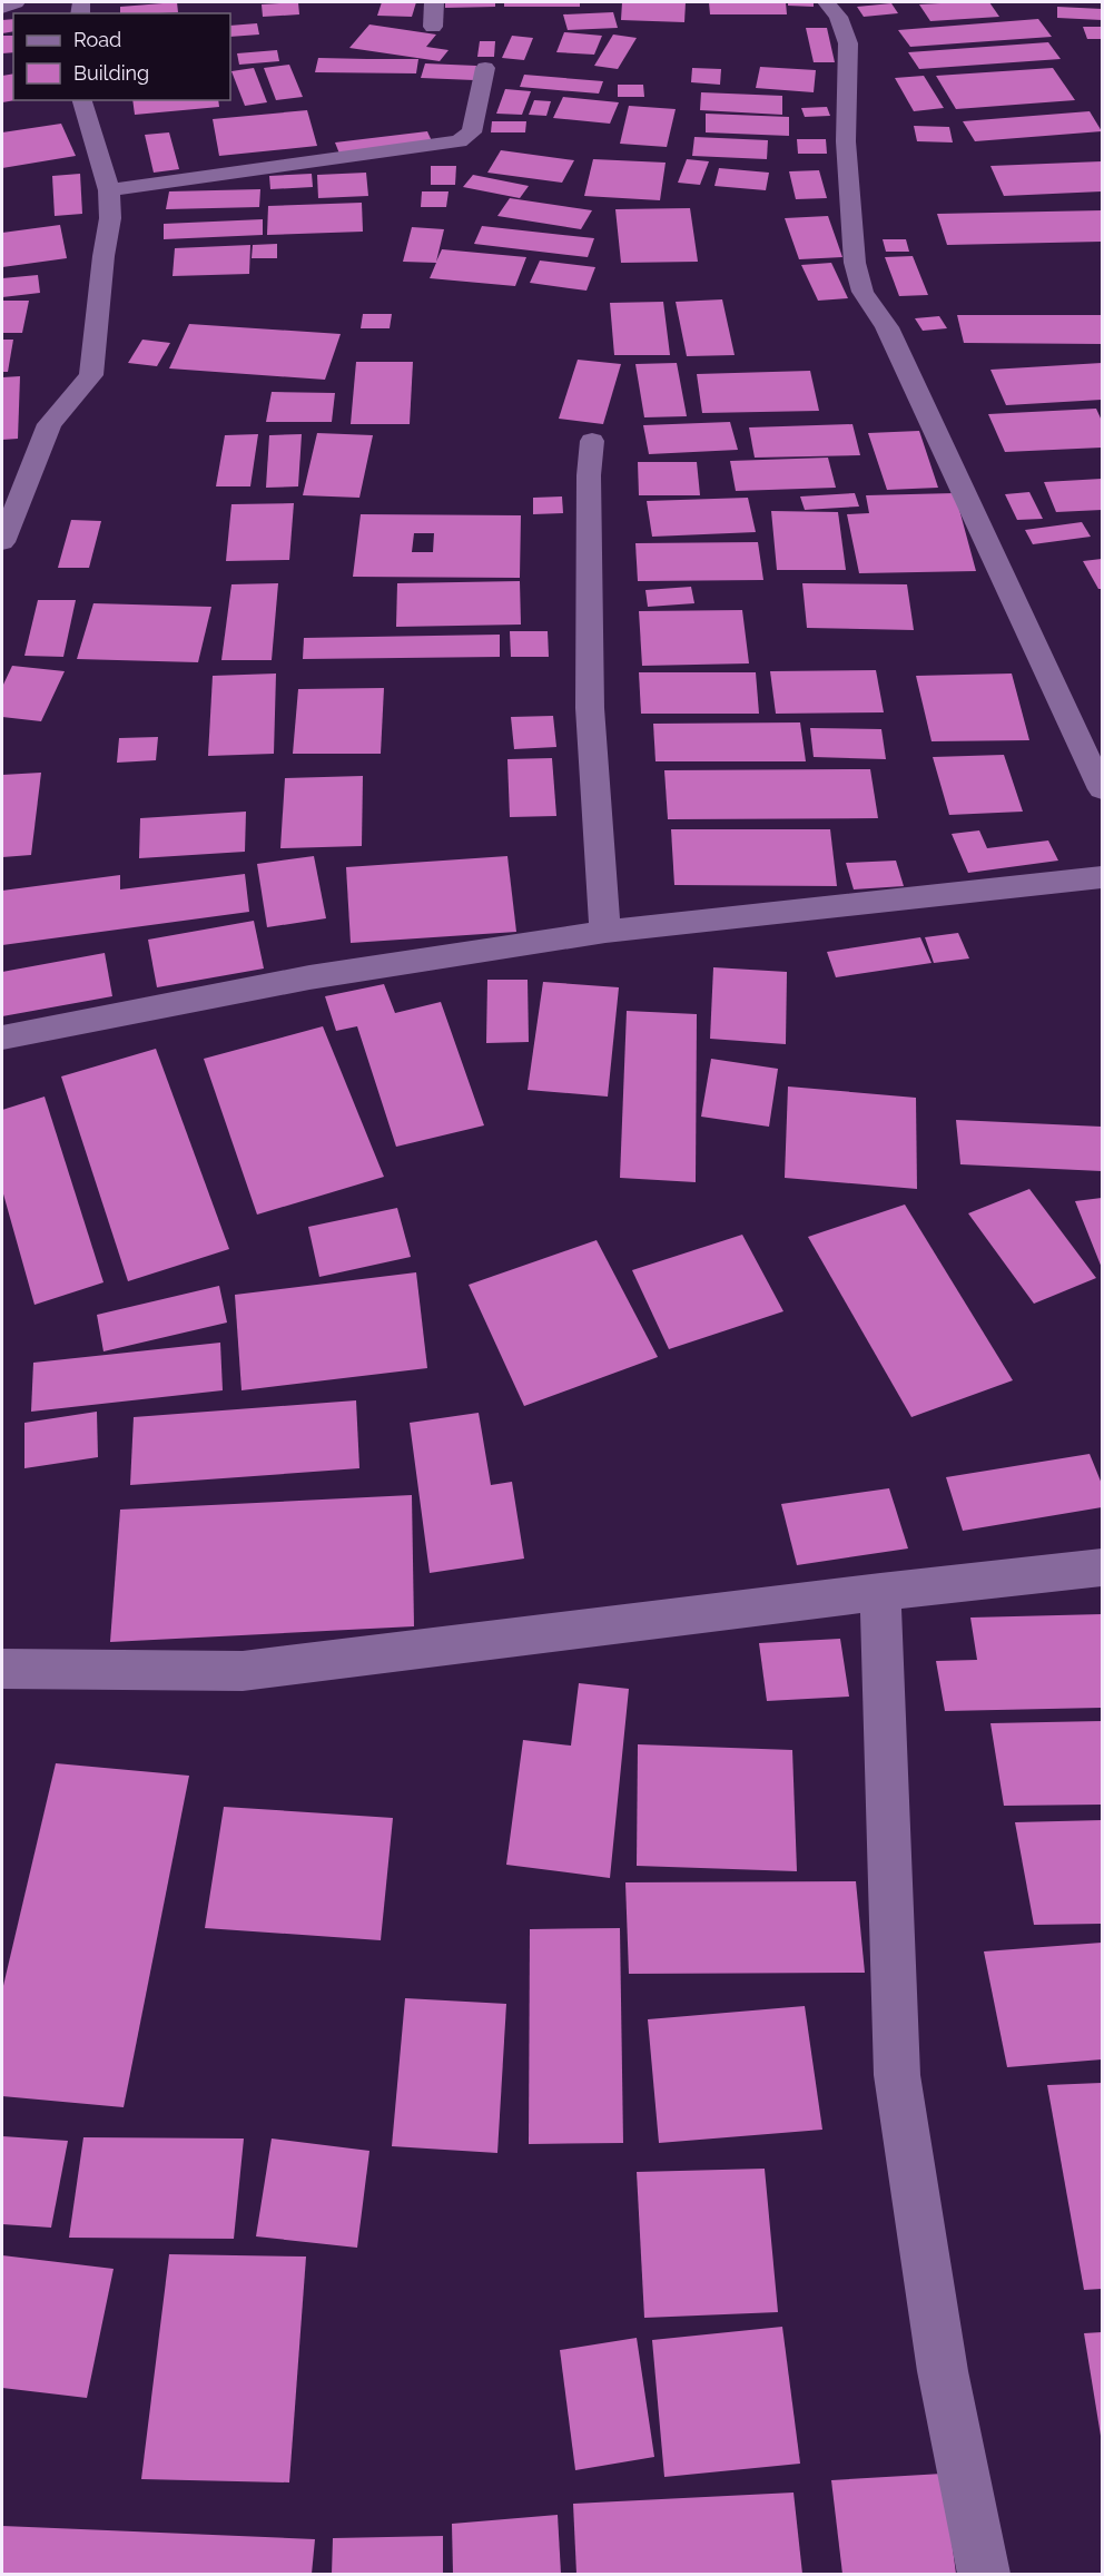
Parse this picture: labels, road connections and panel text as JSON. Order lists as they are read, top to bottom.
{
  "legend": ["Road", "Building"]
}
